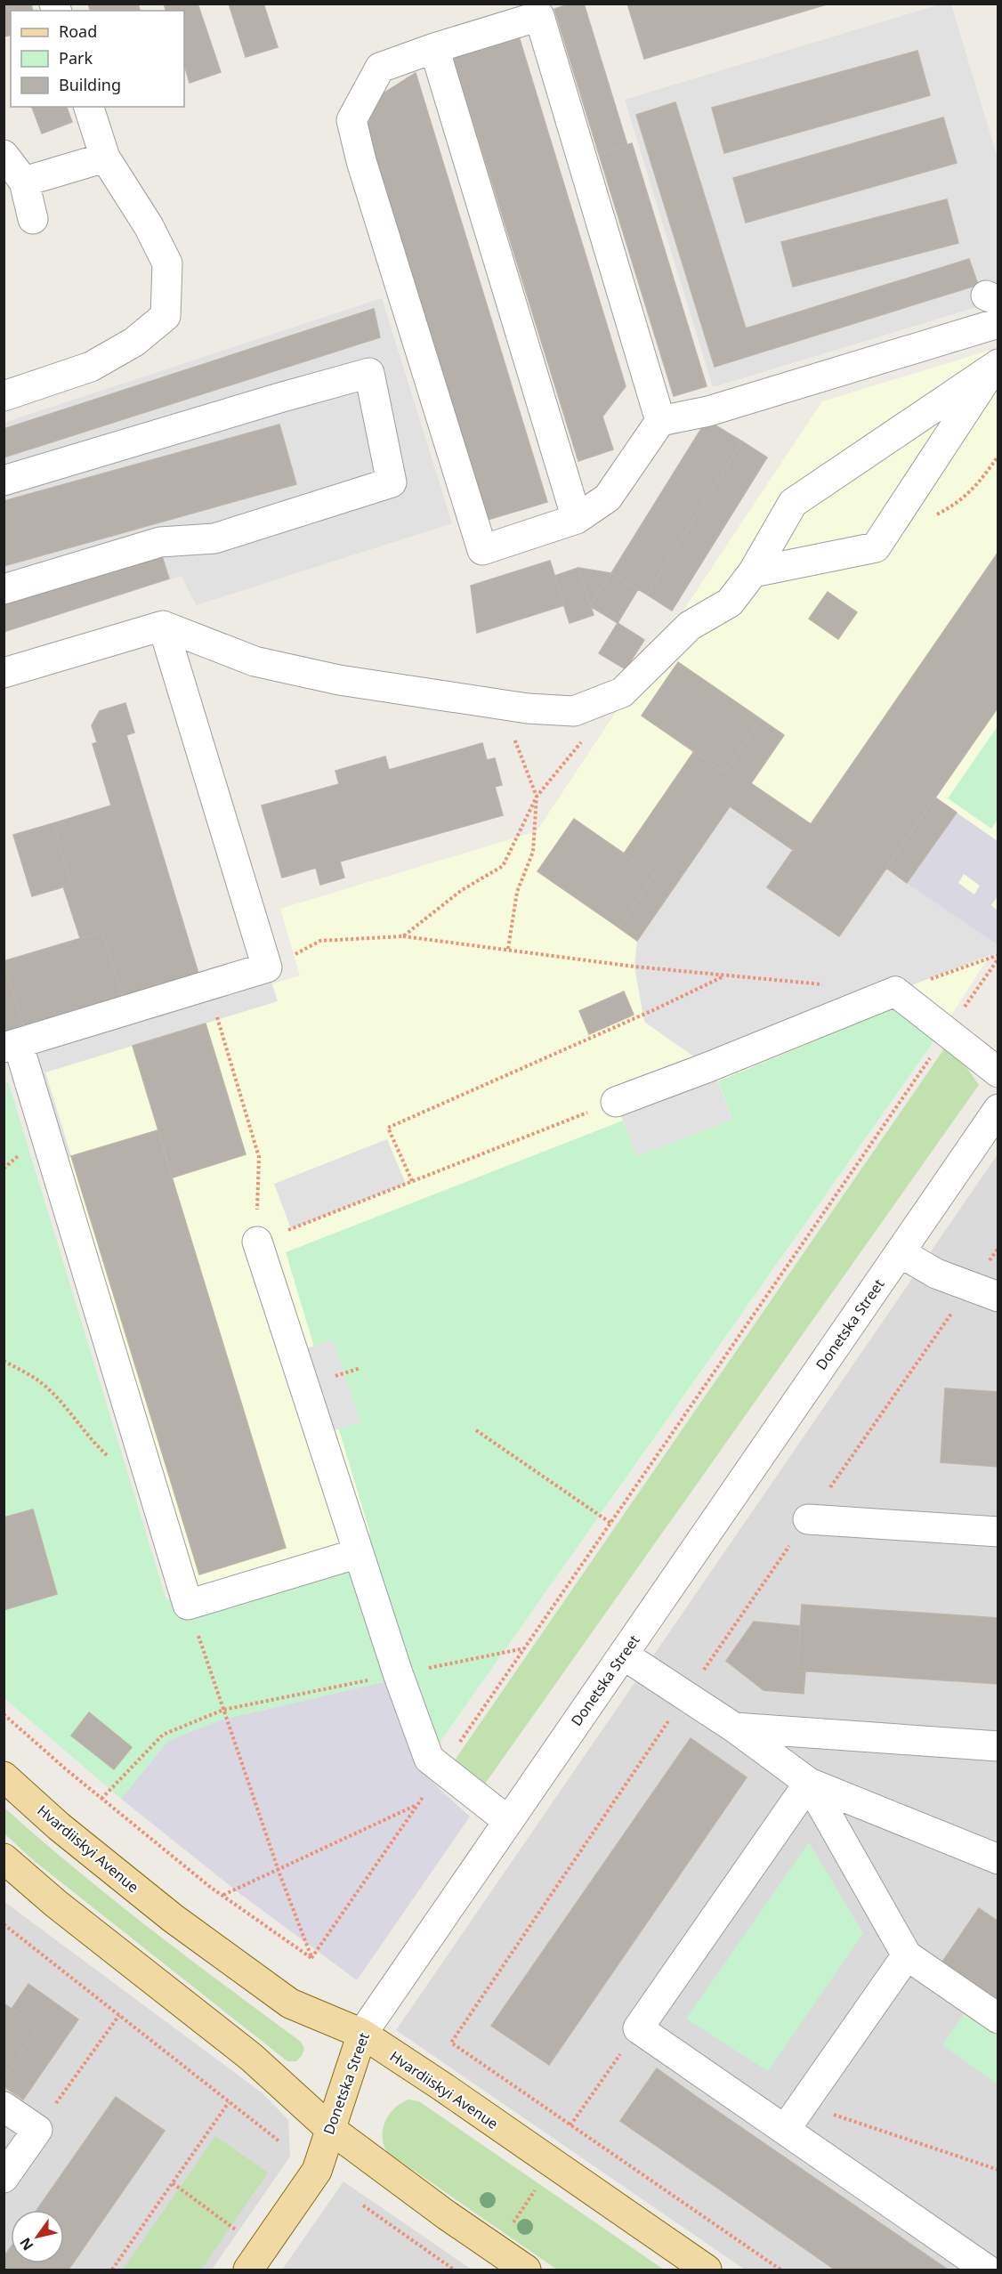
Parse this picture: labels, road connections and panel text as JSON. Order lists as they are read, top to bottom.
{
  "streets": {
    "main road": ["Donetska Street", "Hvardiiskyi Avenue"]
  },
  "crossings": [
    ["Donetska Street", "Hvardiiskyi Avenue"]
  ],
  "legend": ["Road", "Park", "Building"],
  "north": "bottom left"
}
